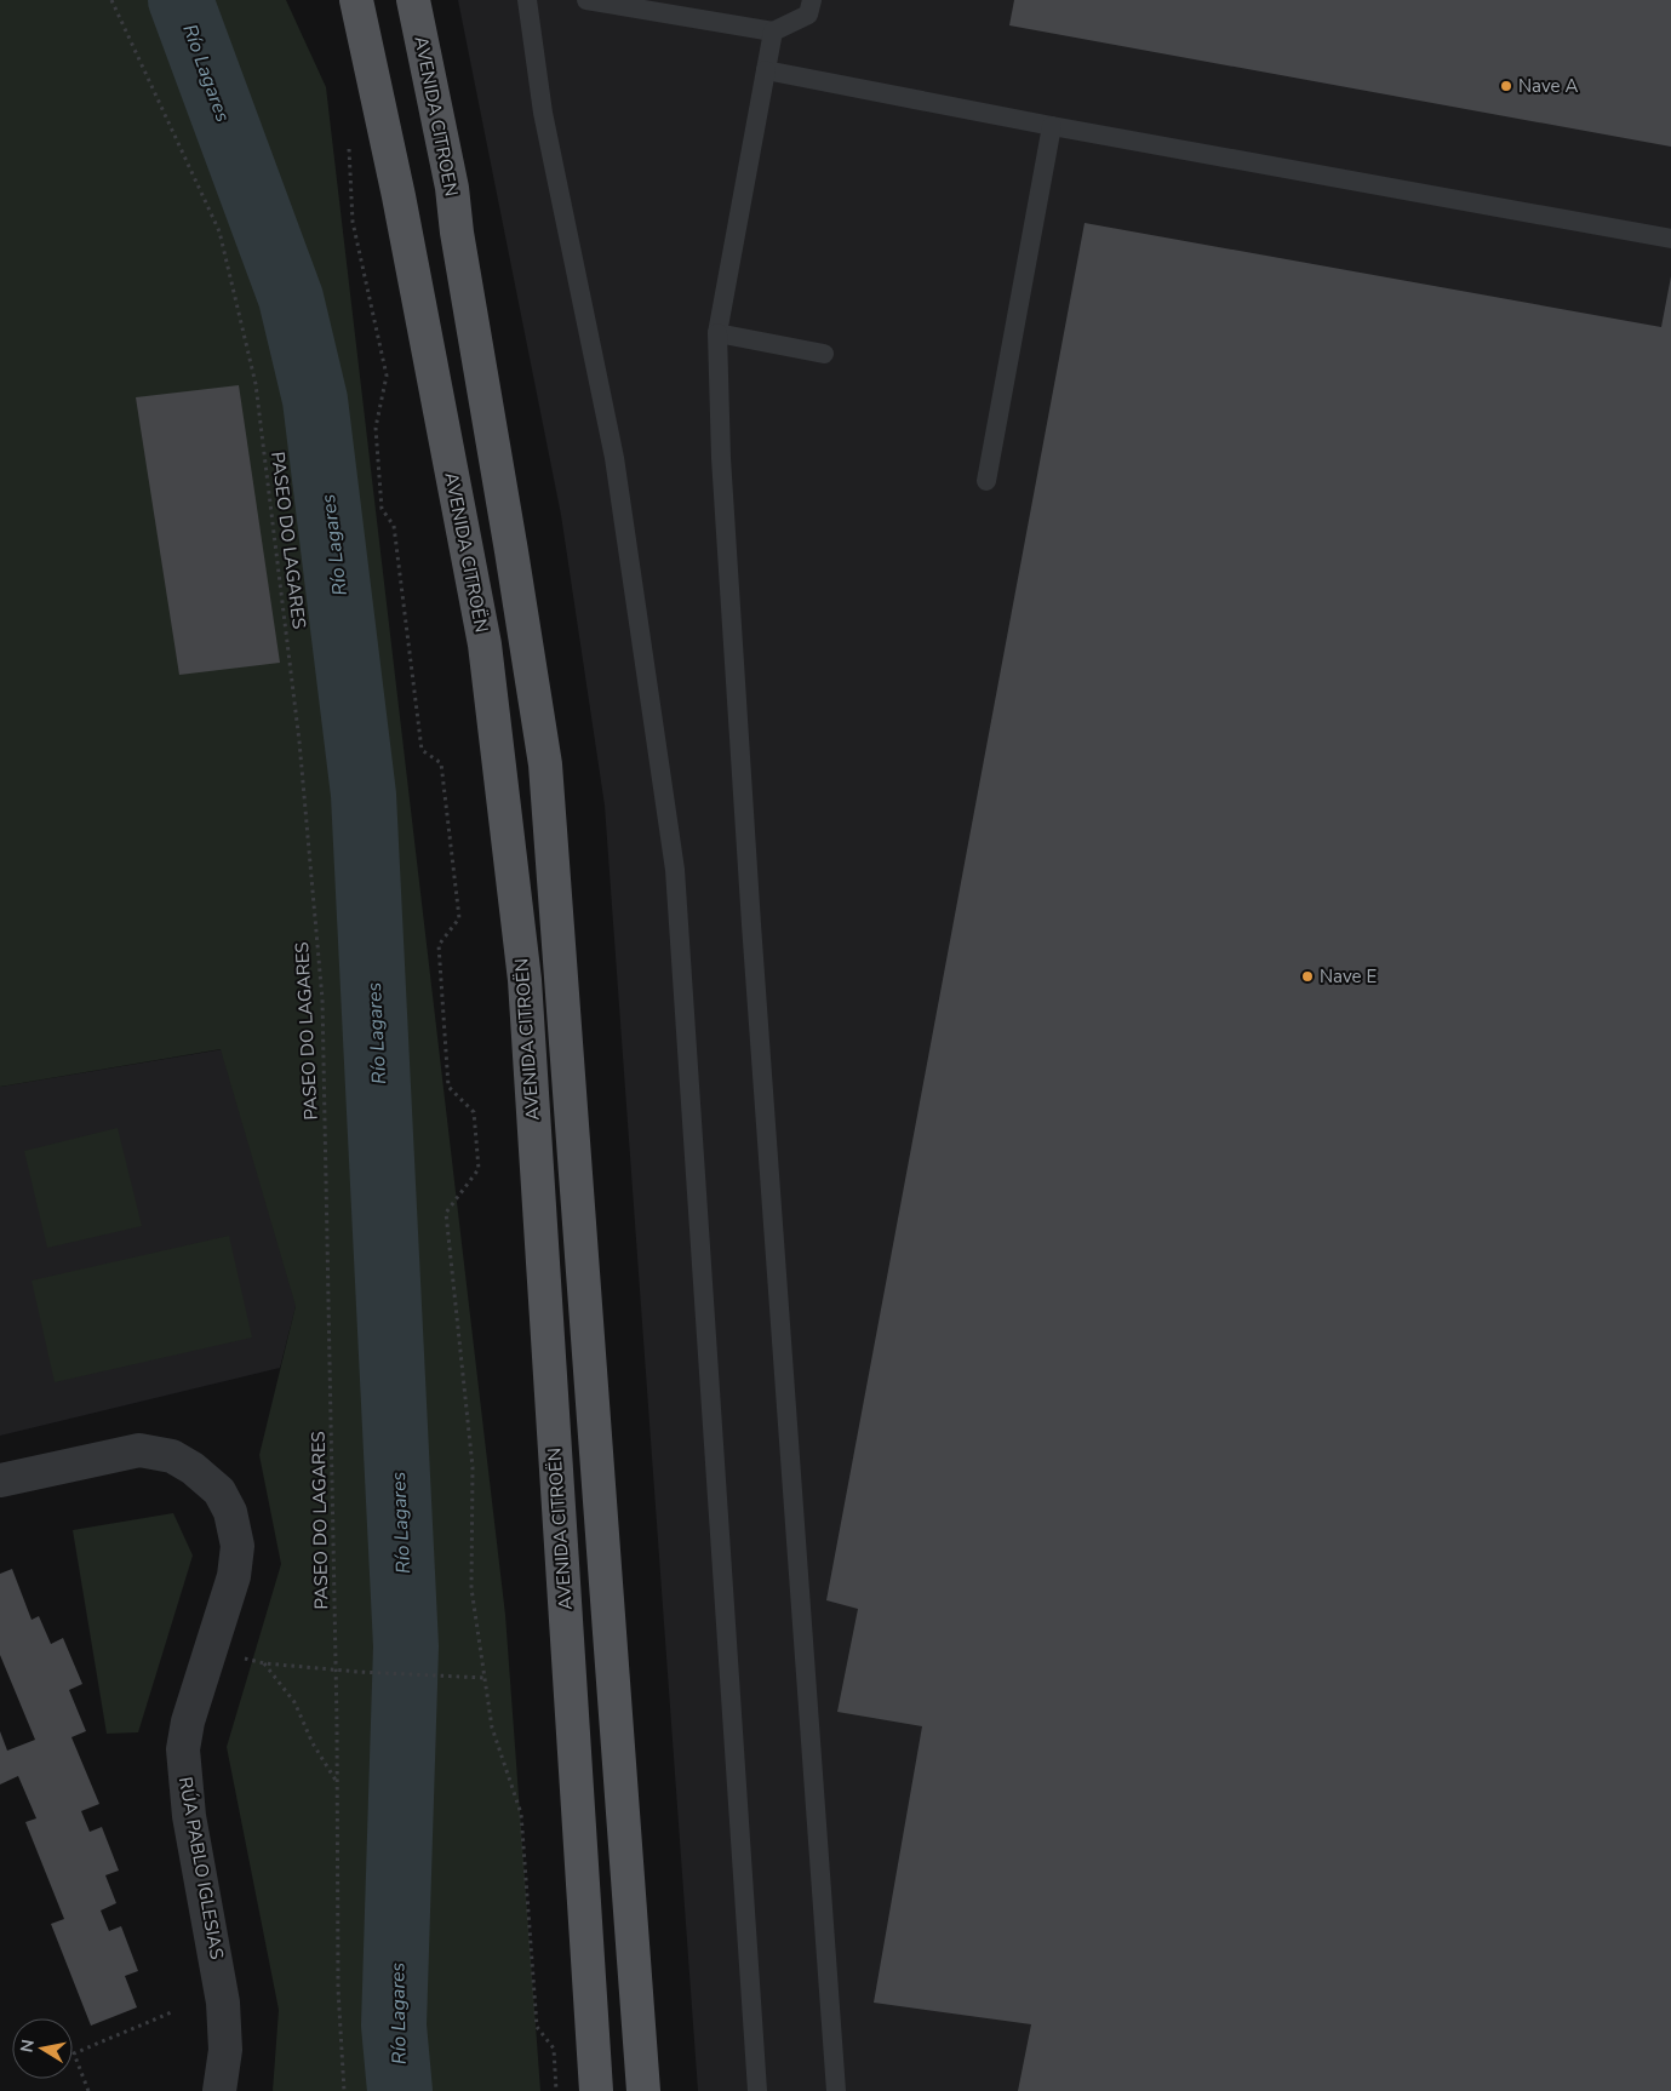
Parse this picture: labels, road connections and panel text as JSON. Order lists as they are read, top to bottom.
{
  "streets": {
    "main road": ["AVENIDA CITROEN", "AVENIDA CITROËN"],
    "street": ["RÚA PABLO IGLESIAS"],
    "path": ["PASEO DO LAGARES"]
  },
  "crossings": [
    ["AVENIDA CITROEN", "AVENIDA CITROËN"]
  ],
  "water": ["Río Lagares"],
  "places": ["Nave A", "Nave E"],
  "north": "left"
}
